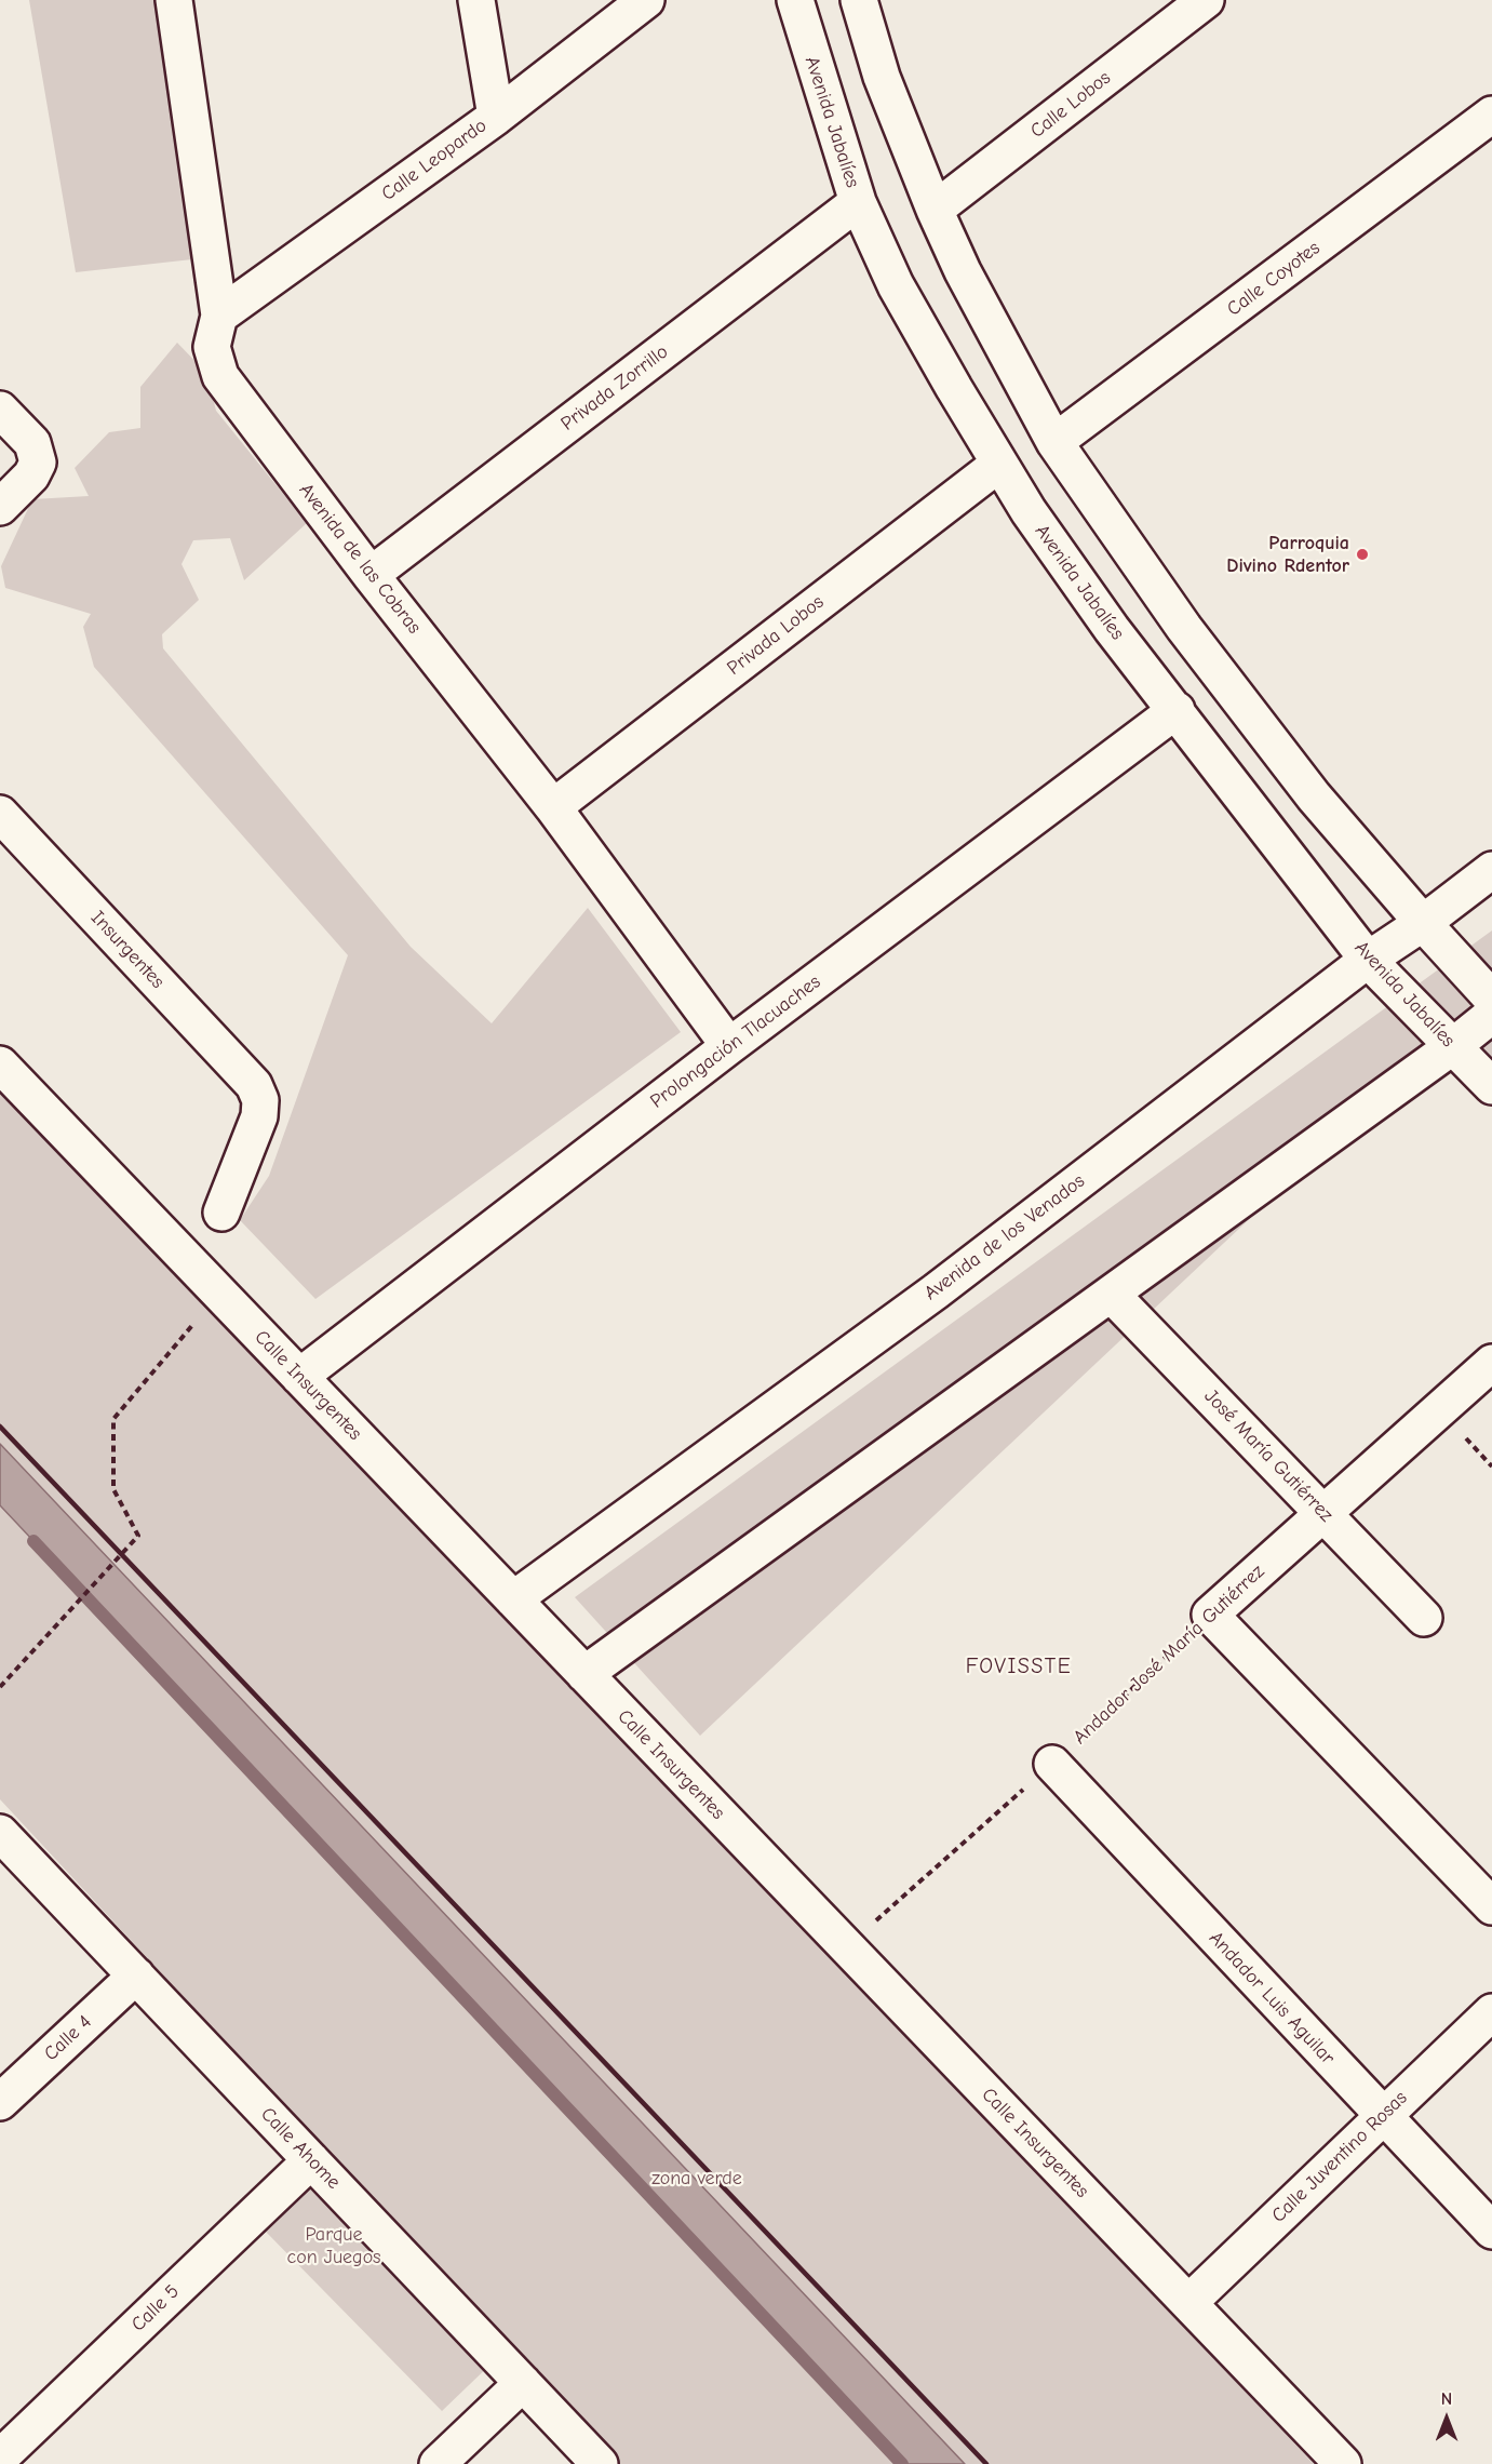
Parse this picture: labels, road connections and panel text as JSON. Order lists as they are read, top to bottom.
{
  "streets": {
    "street": [
      "Calle Lobos",
      "Avenida Jabalíes",
      "Calle Leopardo",
      "Calle Coyotes",
      "Privada Zorrillo",
      "Avenida de las Cobras",
      "Privada Lobos",
      "Insurgentes",
      "Prolongación Tlacuaches",
      "Avenida de los Venados",
      "Calle Insurgentes",
      "José María Gutiérrez",
      "Andador José María Gutiérrez",
      "Andador Luis Aguilar",
      "Calle 4",
      "Calle Ahome",
      "Calle Juventino Rosas",
      "Calle 5"
    ]
  },
  "crossings": [
    ["Avenida Jabalíes", "Privada Zorrillo"],
    ["Avenida Jabalíes", "Privada Lobos"],
    ["Avenida Jabalíes", "Prolongación Tlacuaches"],
    ["Avenida Jabalíes", "Avenida de los Venados"],
    ["Calle Leopardo", "Avenida de las Cobras"],
    ["Privada Zorrillo", "Avenida de las Cobras"],
    ["Avenida de las Cobras", "Privada Lobos"],
    ["Avenida de las Cobras", "Prolongación Tlacuaches"],
    ["Prolongación Tlacuaches", "Calle Insurgentes"],
    ["Avenida de los Venados", "Calle Insurgentes"],
    ["Calle Insurgentes", "Andador José María Gutiérrez"],
    ["Calle Insurgentes", "Calle Juventino Rosas"],
    ["José María Gutiérrez", "Andador José María Gutiérrez"],
    ["Andador José María Gutiérrez", "Andador Luis Aguilar"],
    ["Andador Luis Aguilar", "Calle Juventino Rosas"],
    ["Calle 4", "Calle Ahome"],
    ["Calle Ahome", "Calle 5"]
  ],
  "districts": ["FOVISSTE"],
  "parks": ["zona verde", "Parque con Juegos"],
  "places": ["Parroquia Divino Rdentor"],
  "north": "top"
}
